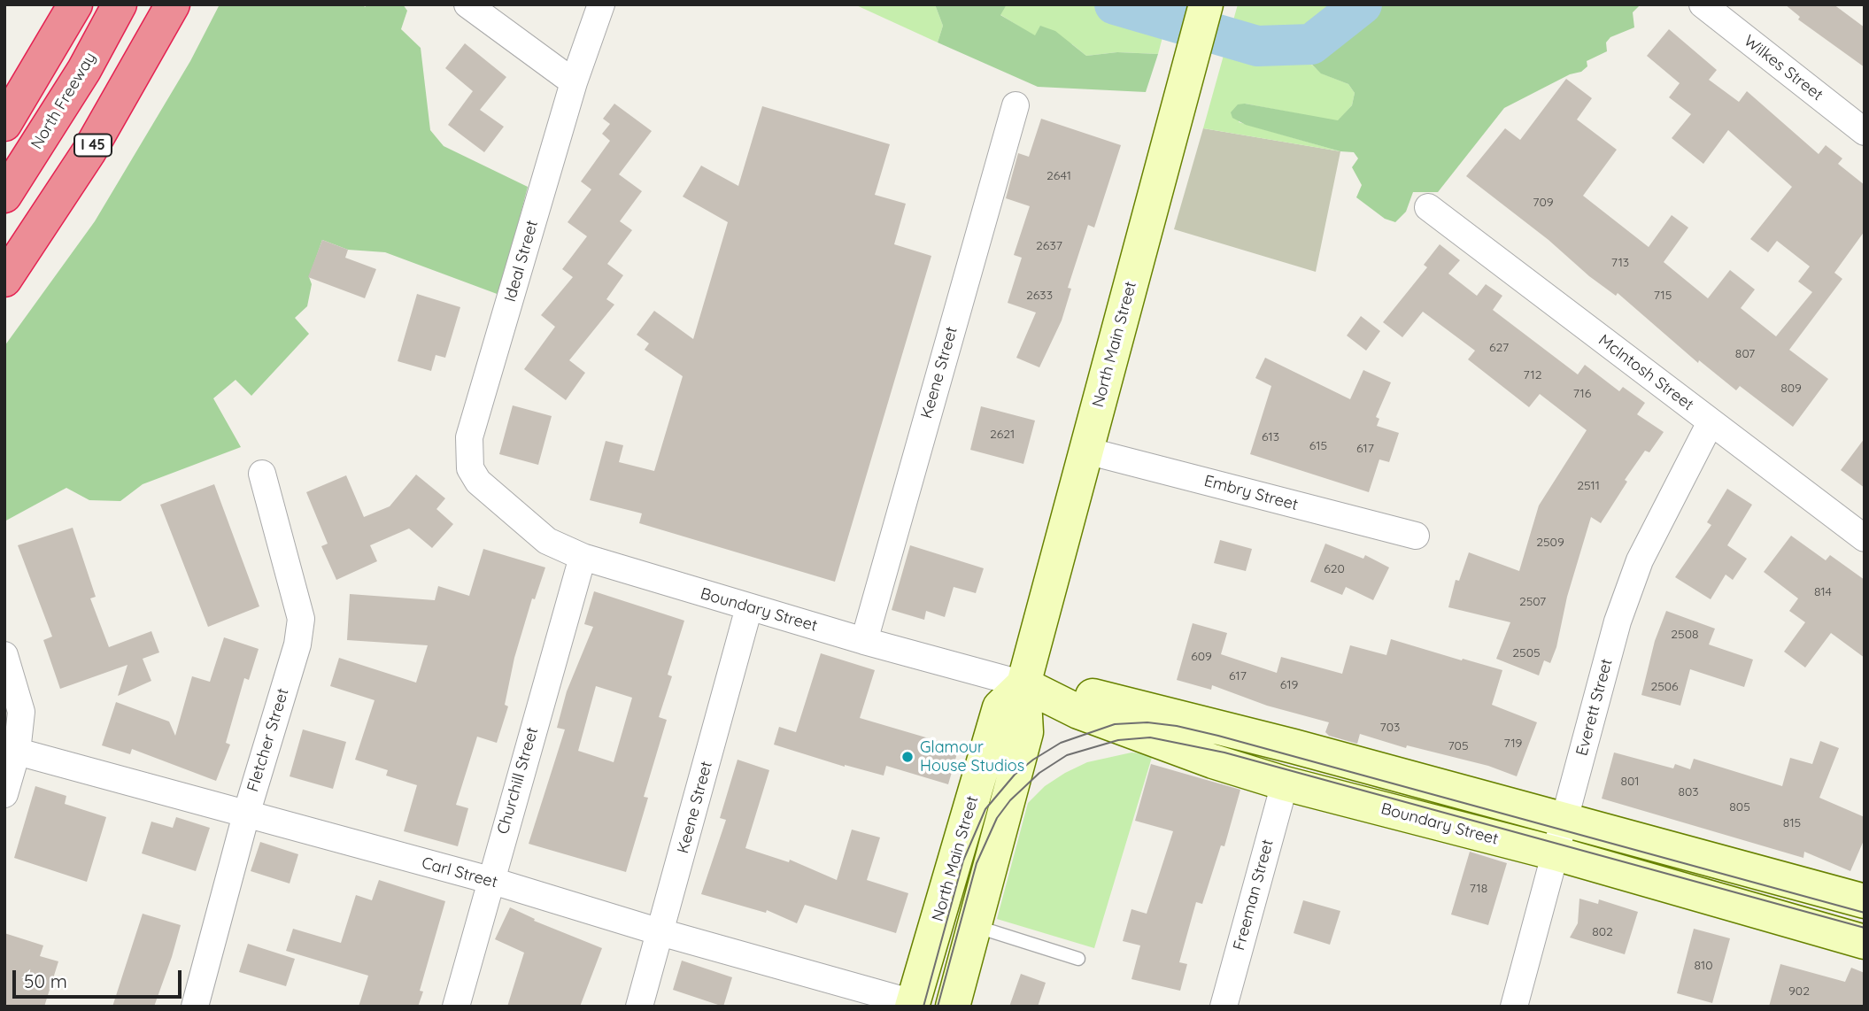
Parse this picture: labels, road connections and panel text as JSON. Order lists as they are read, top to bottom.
{
  "streets": {
    "highway": ["North Freeway", "I 45"],
    "main road": ["North Main Street", "Boundary Street"],
    "street": [
      "Wilkes Street",
      "Ideal Street",
      "Keene Street",
      "McIntosh Street",
      "Embry Street",
      "Everett Street",
      "Fletcher Street",
      "Churchill Street",
      "Carl Street",
      "Freeman Street"
    ]
  },
  "crossings": [
    ["Ideal Street", "Boundary Street"],
    ["North Main Street", "Embry Street"],
    ["North Main Street", "Boundary Street"],
    ["North Main Street", "Carl Street"],
    ["Keene Street", "Boundary Street"],
    ["Keene Street", "Carl Street"],
    ["McIntosh Street", "Everett Street"],
    ["Boundary Street", "Everett Street"],
    ["Boundary Street", "Churchill Street"],
    ["Boundary Street", "Freeman Street"],
    ["Fletcher Street", "Carl Street"],
    ["Churchill Street", "Carl Street"]
  ],
  "places": ["Glamour House Studios"],
  "house_numbers": [
    "2641",
    "709",
    "2637",
    "713",
    "2633",
    "715",
    "627",
    "807",
    "712",
    "809",
    "716",
    "2621",
    "613",
    "615",
    "617",
    "2511",
    "2509",
    "620",
    "814",
    "2507",
    "2508",
    "2505",
    "609",
    "617",
    "619",
    "2506",
    "703",
    "719",
    "705",
    "801",
    "803",
    "805",
    "815",
    "718",
    "802",
    "810",
    "902"
  ],
  "scale_bar": "50 m"
}
